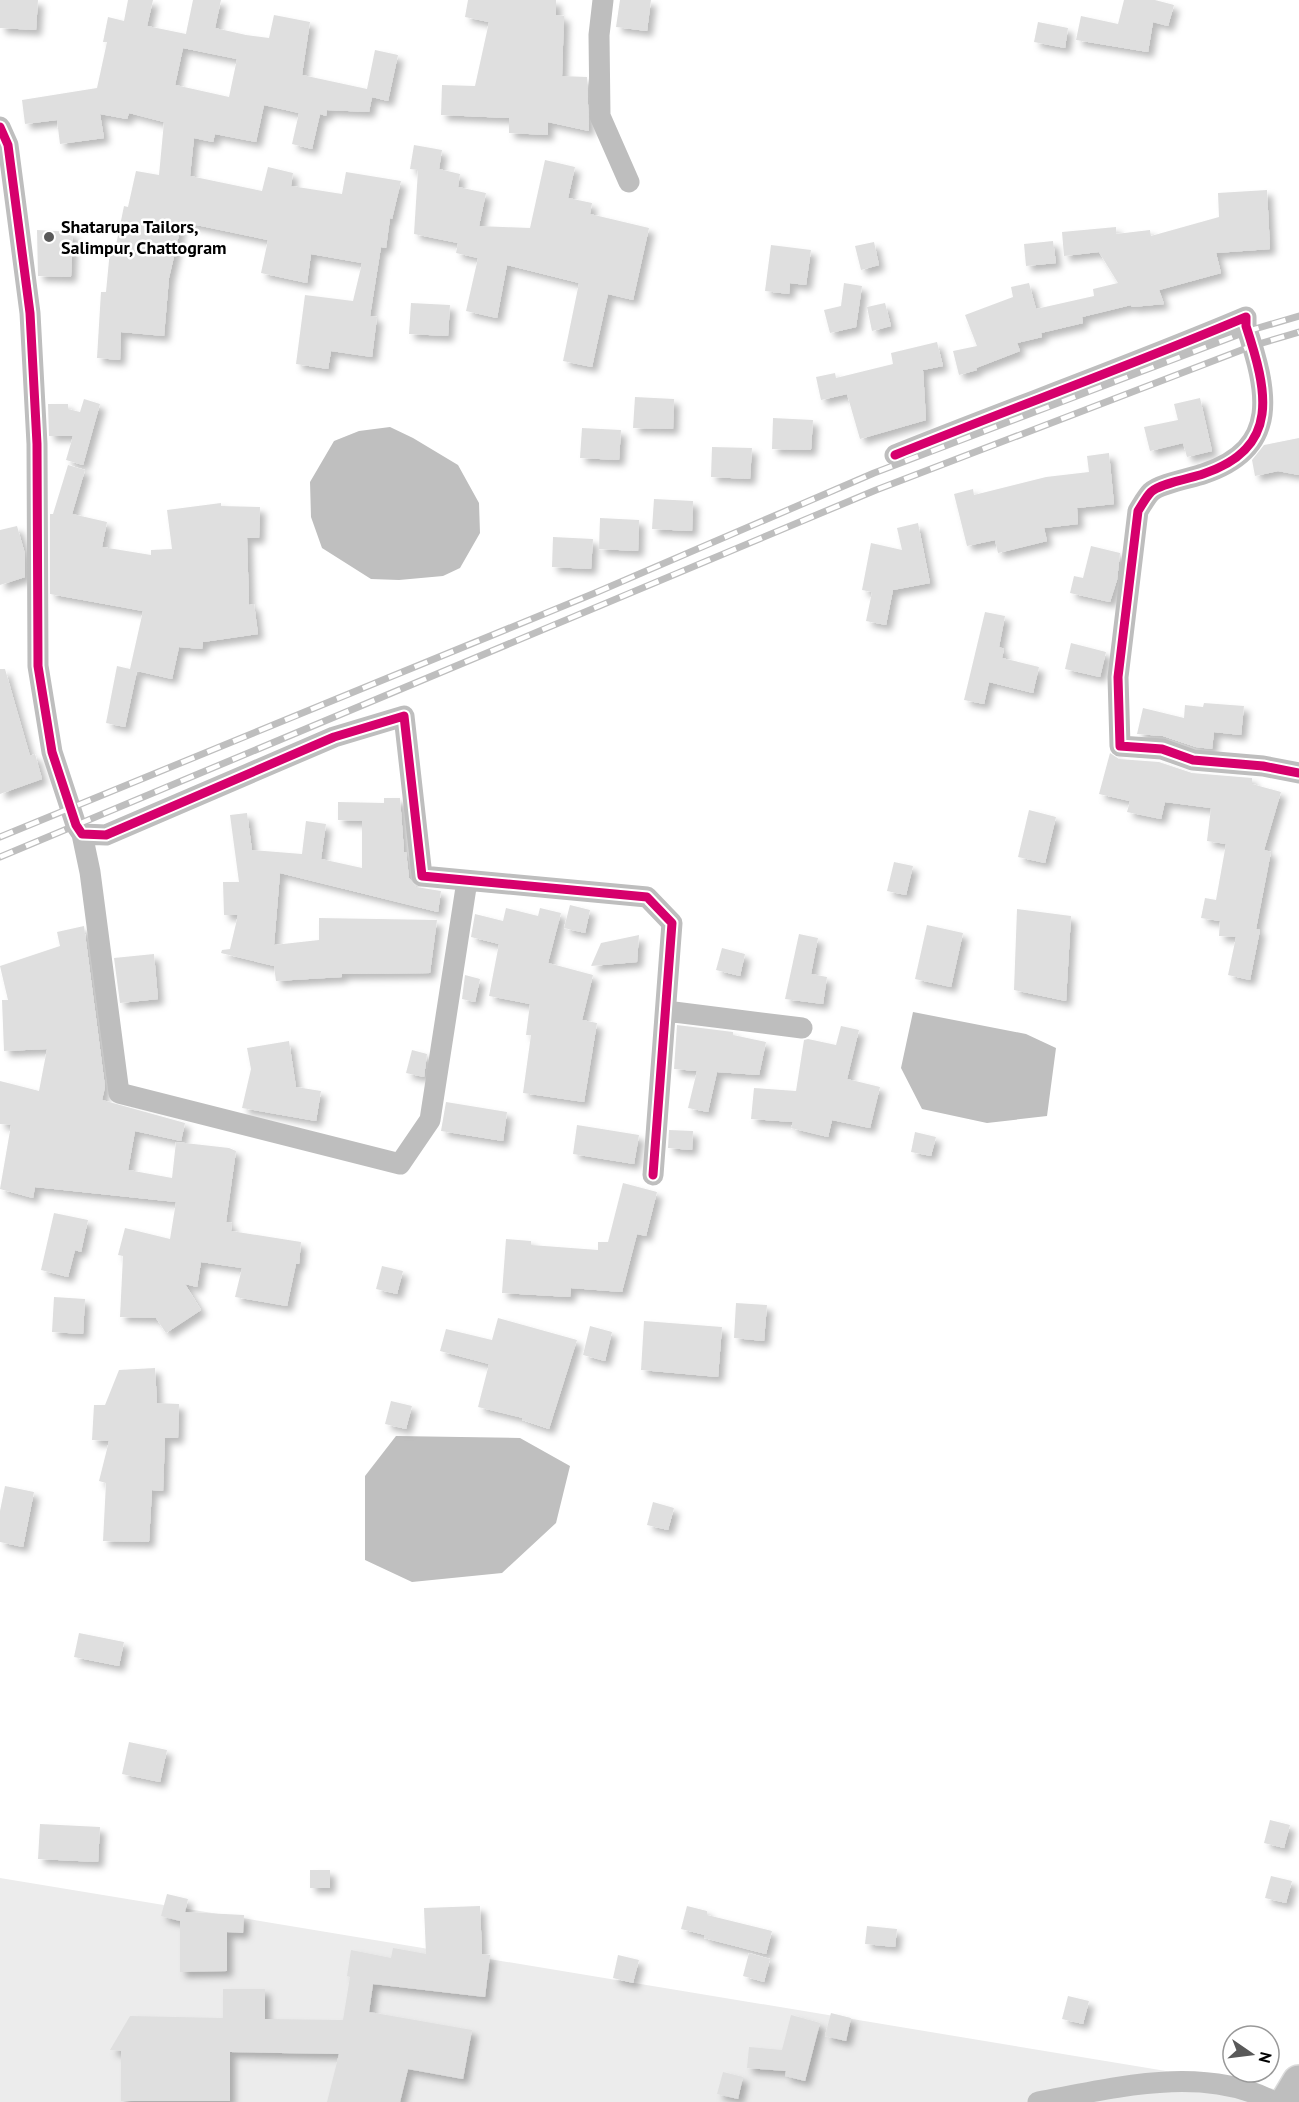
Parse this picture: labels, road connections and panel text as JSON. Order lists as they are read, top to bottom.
{
  "places": ["Shatarupa Tailors, Salimpur, Chattogram"],
  "north": "right"
}
